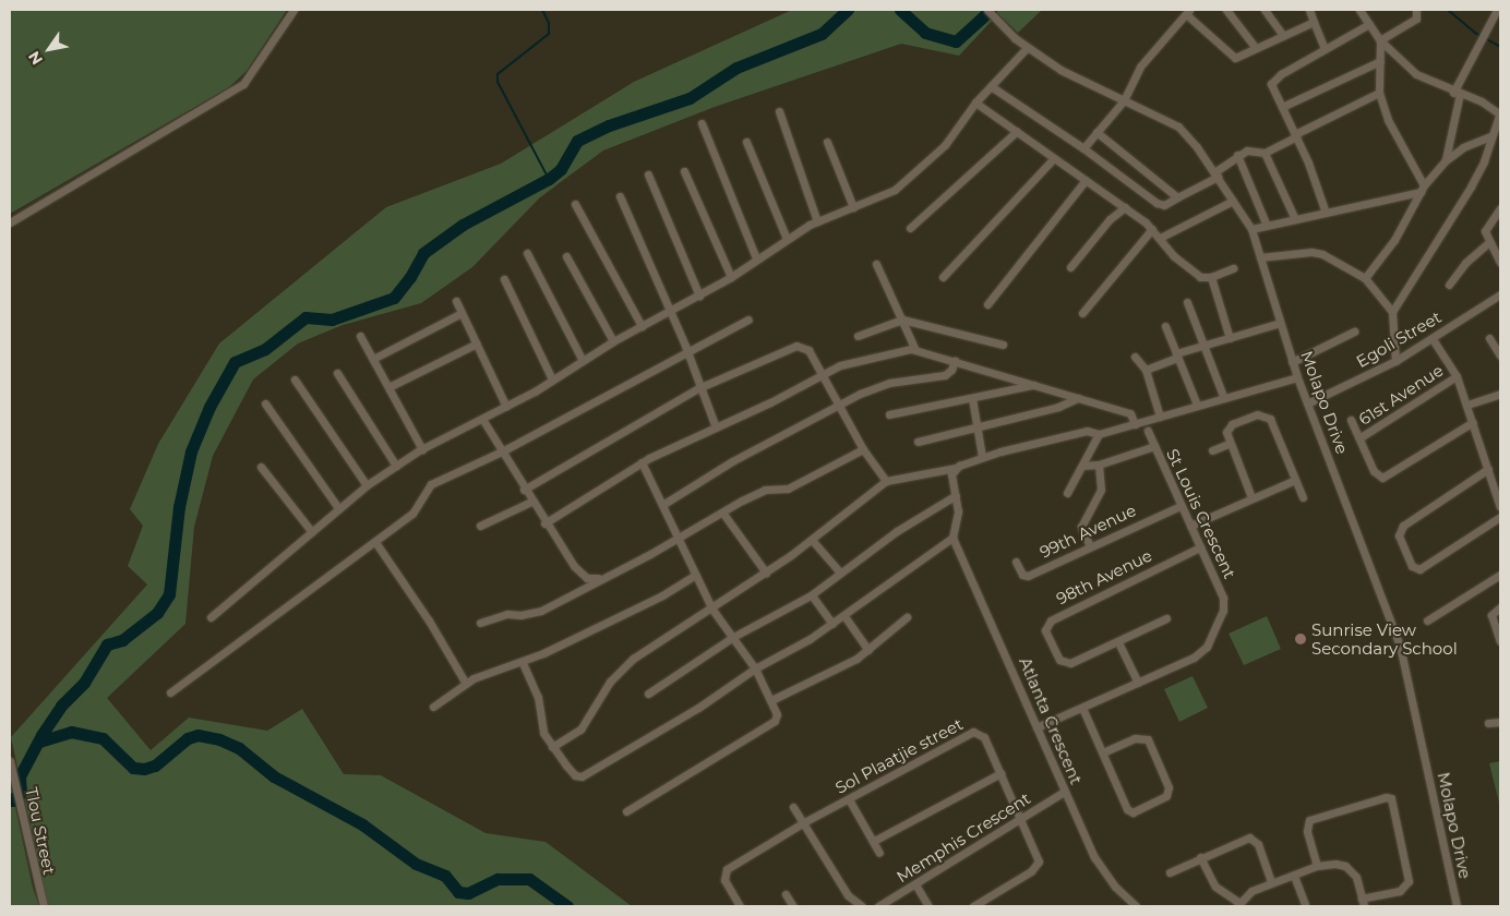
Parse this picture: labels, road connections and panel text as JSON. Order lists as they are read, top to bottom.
{
  "streets": {
    "street": [
      "Egoli Street",
      "61st Avenue",
      "Molapo Drive",
      "St Louis Crescent",
      "99th Avenue",
      "98th Avenue",
      "Atlanta Crescent",
      "Sol Plaatjie street",
      "Tlou Street",
      "Memphis Crescent"
    ]
  },
  "crossings": [
    ["Egoli Street", "Molapo Drive"],
    ["St Louis Crescent", "99th Avenue"],
    ["St Louis Crescent", "98th Avenue"],
    ["St Louis Crescent", "Atlanta Crescent"],
    ["Atlanta Crescent", "Memphis Crescent"],
    ["Sol Plaatjie street", "Memphis Crescent"]
  ],
  "places": ["Sunrise View Secondary School"],
  "north": "bottom left"
}
